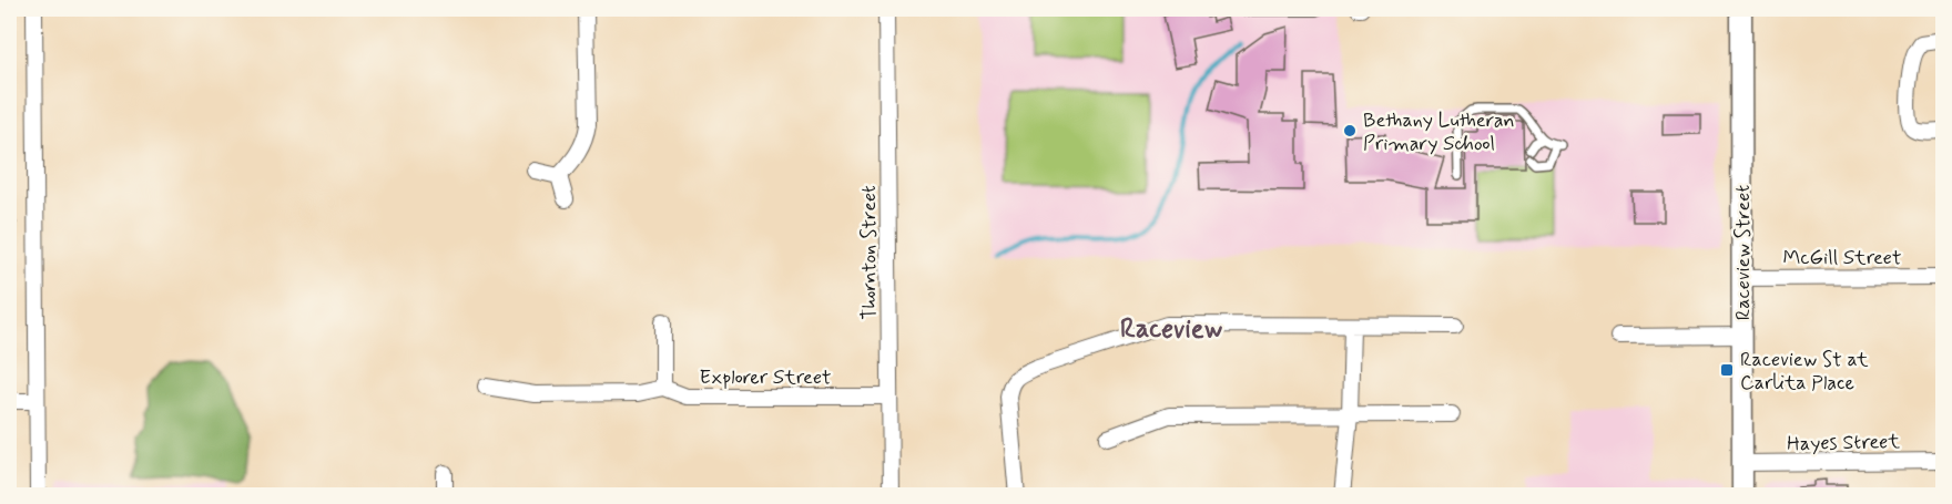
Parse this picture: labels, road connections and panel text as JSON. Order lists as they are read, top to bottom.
{
  "streets": {
    "street": [
      "Thornton Street",
      "Raceview Street",
      "McGill Street",
      "Explorer Street",
      "Hayes Street"
    ]
  },
  "crossings": [
    ["Thornton Street", "Explorer Street"],
    ["Raceview Street", "McGill Street"],
    ["Raceview Street", "Hayes Street"]
  ],
  "districts": ["Raceview"],
  "places": {
    "other": ["Bethany Lutheran Primary School"],
    "transit": ["Raceview St at Carlita Place"]
  }
}
